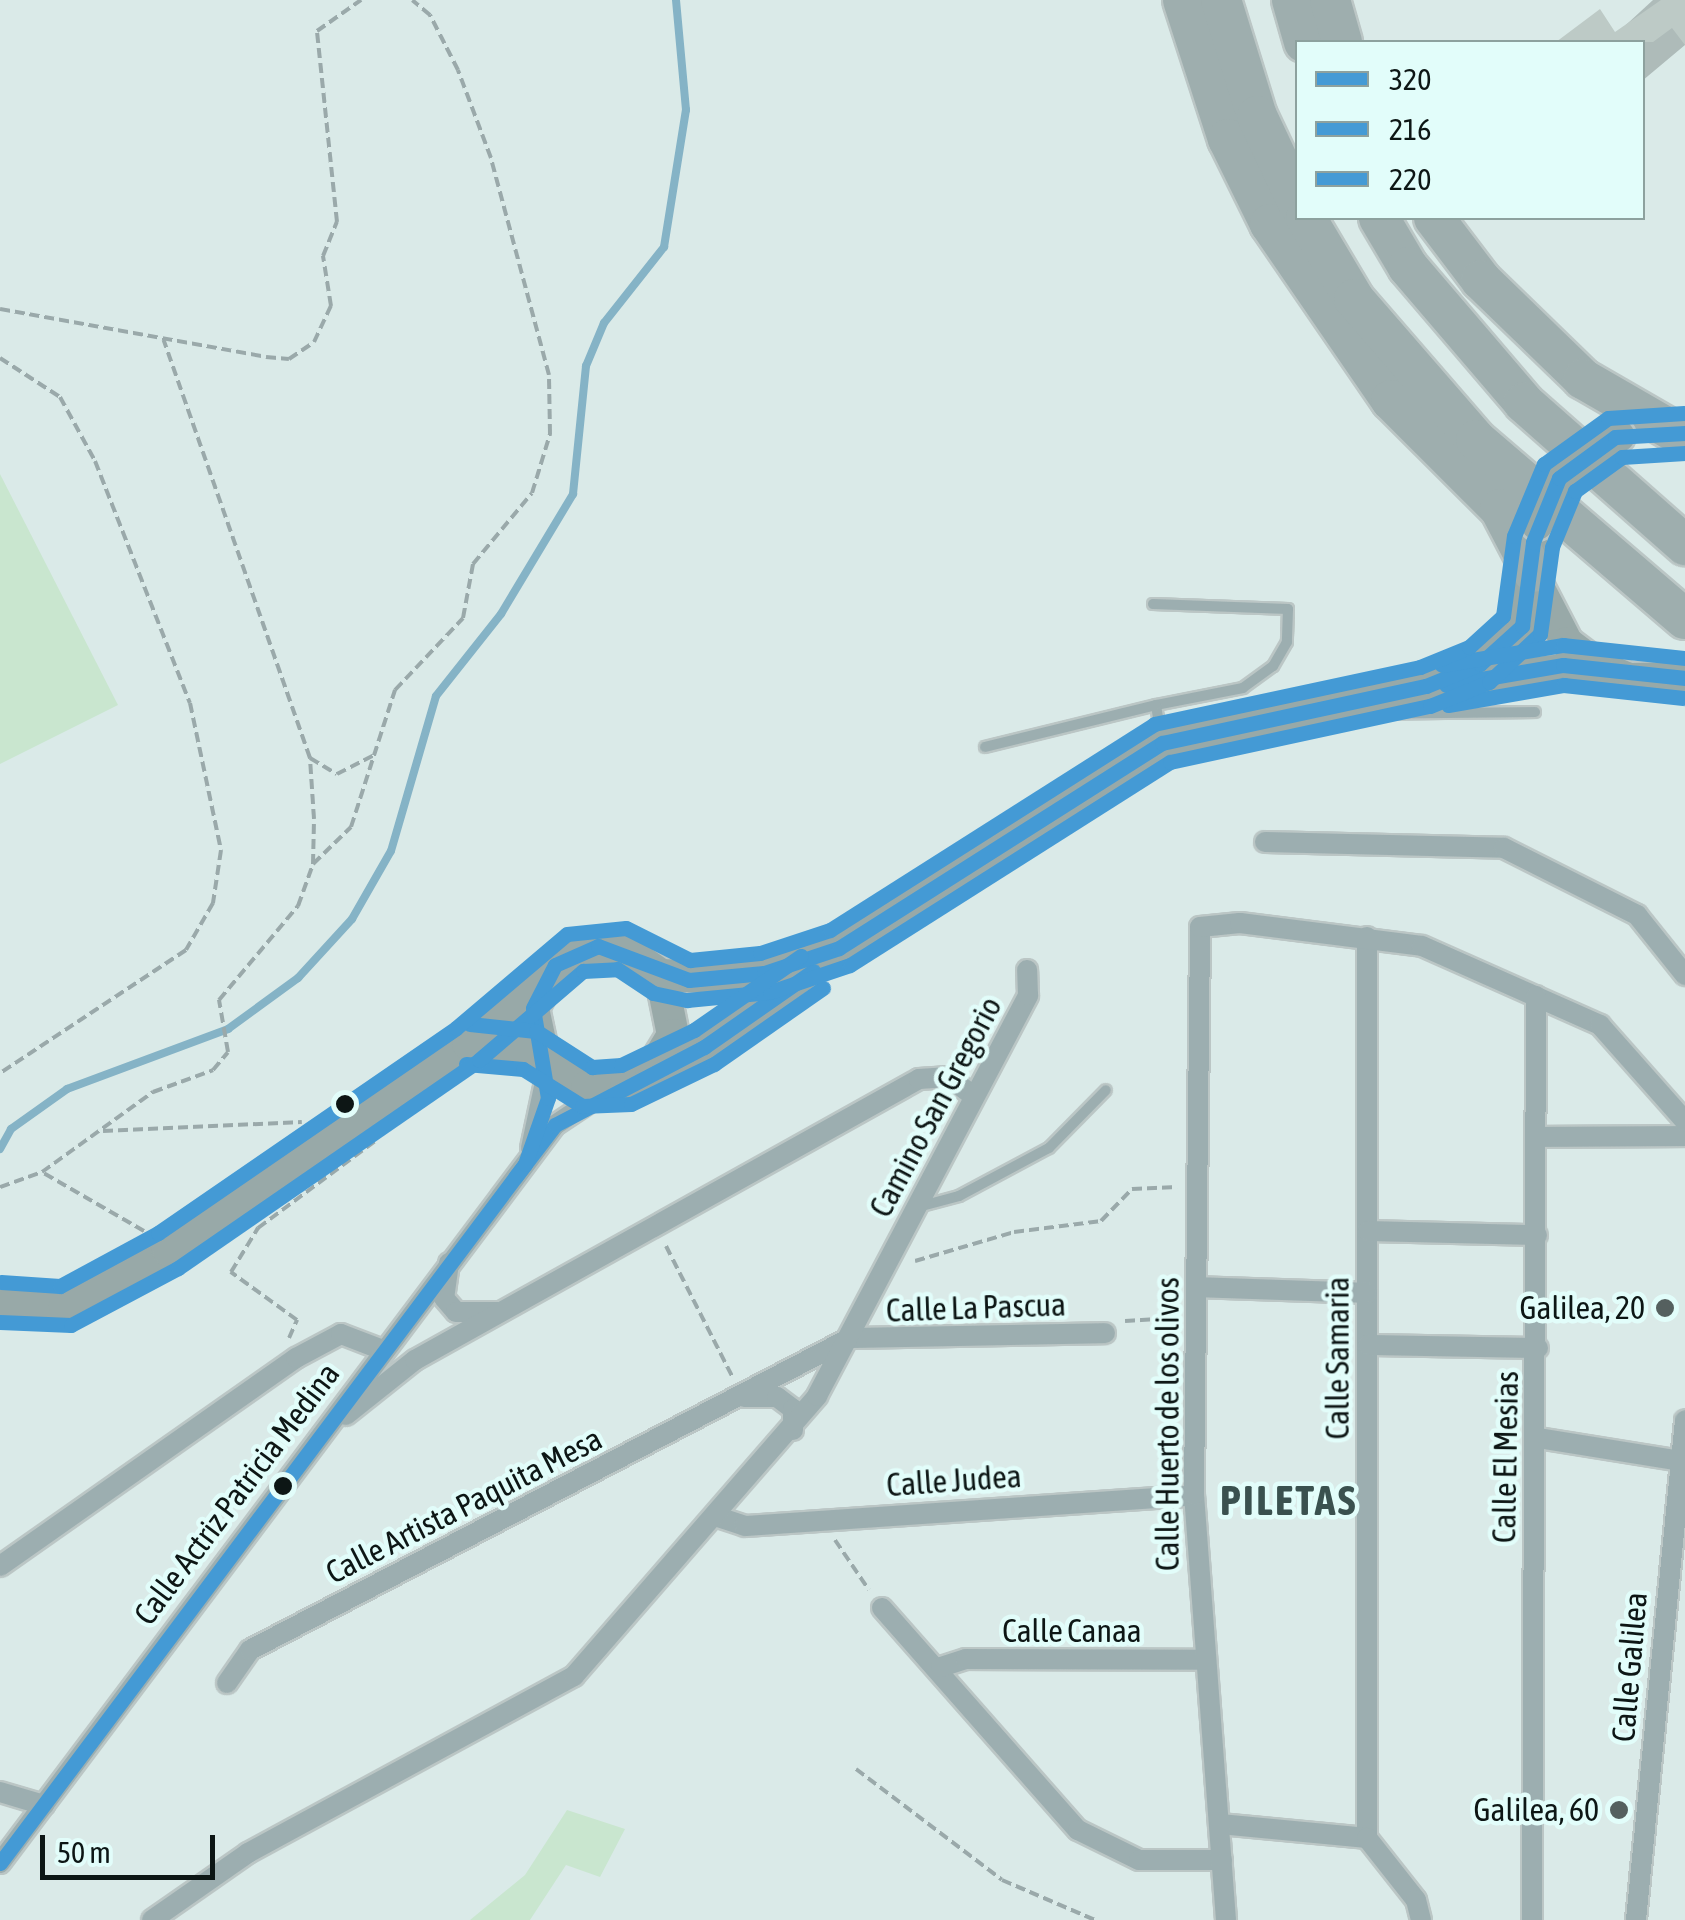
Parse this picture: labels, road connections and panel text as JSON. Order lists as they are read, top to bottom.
{
  "streets": {
    "street": [
      "Camino San Gregorio",
      "Calle La Pascua",
      "Calle Samaria",
      "Calle Huerto de los olivos",
      "Calle El Mesias",
      "Calle Judea",
      "Calle Actriz Patricia Medina",
      "Calle Artista Paquita Mesa",
      "Calle Canaa",
      "Calle Galilea"
    ]
  },
  "crossings": [
    ["Camino San Gregorio", "Calle La Pascua"],
    ["Camino San Gregorio", "Calle Huerto de los olivos"],
    ["Camino San Gregorio", "Calle Judea"],
    ["Camino San Gregorio", "Calle Artista Paquita Mesa"],
    ["Calle La Pascua", "Calle Artista Paquita Mesa"],
    ["Calle Samaria", "Calle Huerto de los olivos"],
    ["Calle Huerto de los olivos", "Calle Judea"],
    ["Calle Huerto de los olivos", "Calle Canaa"]
  ],
  "districts": ["PILETAS"],
  "places": ["Galilea, 20", "Galilea, 60"],
  "lines": ["transit line 220", "transit line 320", "transit line 216"],
  "legend": ["320", "216", "220"],
  "scale_bar": "50 m"
}
